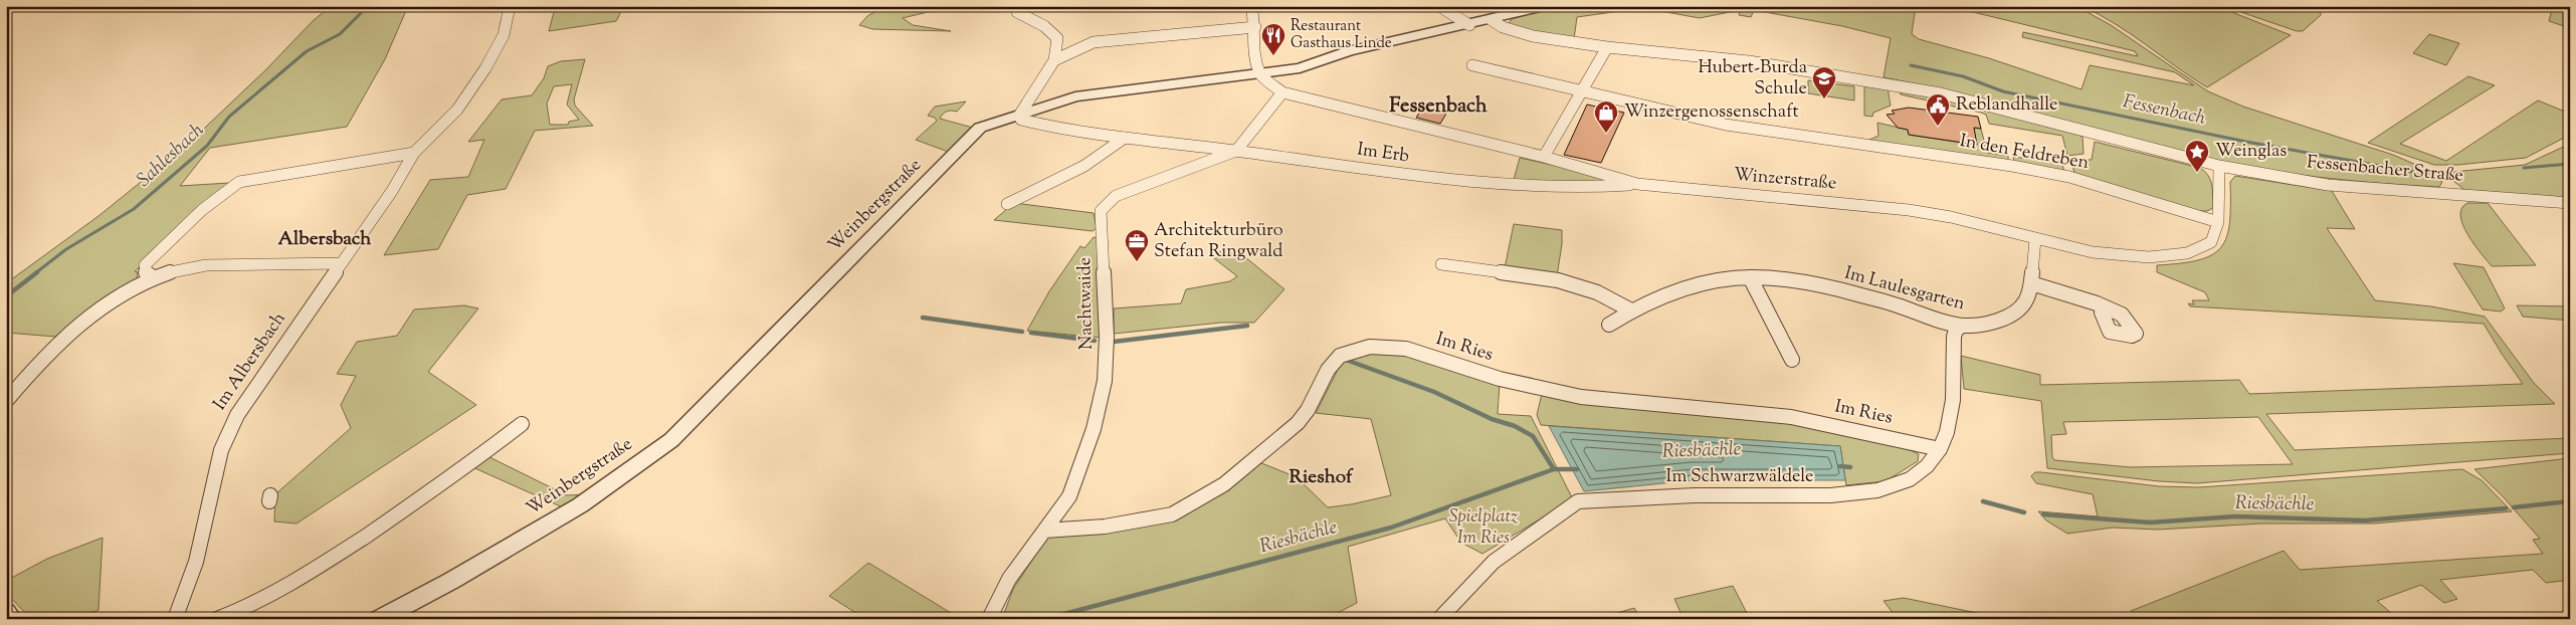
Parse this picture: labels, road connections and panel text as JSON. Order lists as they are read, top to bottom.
{
  "streets": {
    "street": [
      "In den Feldreben",
      "Im Erb",
      "Fessenbacher Straße",
      "Winzerstraße",
      "Weinbergstraße",
      "Im Laulesgarten",
      "Nachtwaide",
      "Im Ries",
      "Im Albersbach",
      "Im Schwarzwäldele"
    ]
  },
  "crossings": [
    ["In den Feldreben", "Winzerstraße"],
    ["Im Erb", "Winzerstraße"],
    ["Im Erb", "Weinbergstraße"],
    ["Im Erb", "Nachtwaide"],
    ["Fessenbacher Straße", "Winzerstraße"],
    ["Fessenbacher Straße", "Weinbergstraße"],
    ["Winzerstraße", "Weinbergstraße"],
    ["Winzerstraße", "Im Laulesgarten"],
    ["Im Laulesgarten", "Im Schwarzwäldele"],
    ["Nachtwaide", "Im Ries"],
    ["Im Ries", "Im Schwarzwäldele"]
  ],
  "districts": ["Fessenbach", "Albersbach", "Rieshof"],
  "water": ["Fessenbach", "Sahlesbach", "Riesbächle"],
  "parks": ["Spielplatz Im Ries"],
  "places": {
    "restaurant": ["Restaurant Gasthaus Linde"],
    "school or university": ["Hubert-Burda Schule"],
    "public building": ["Reblandhalle"],
    "shop": ["Winzergenossenschaft"],
    "place": ["Weinglas"],
    "office": ["Architekturbüro Stefan Ringwald"]
  }
}
